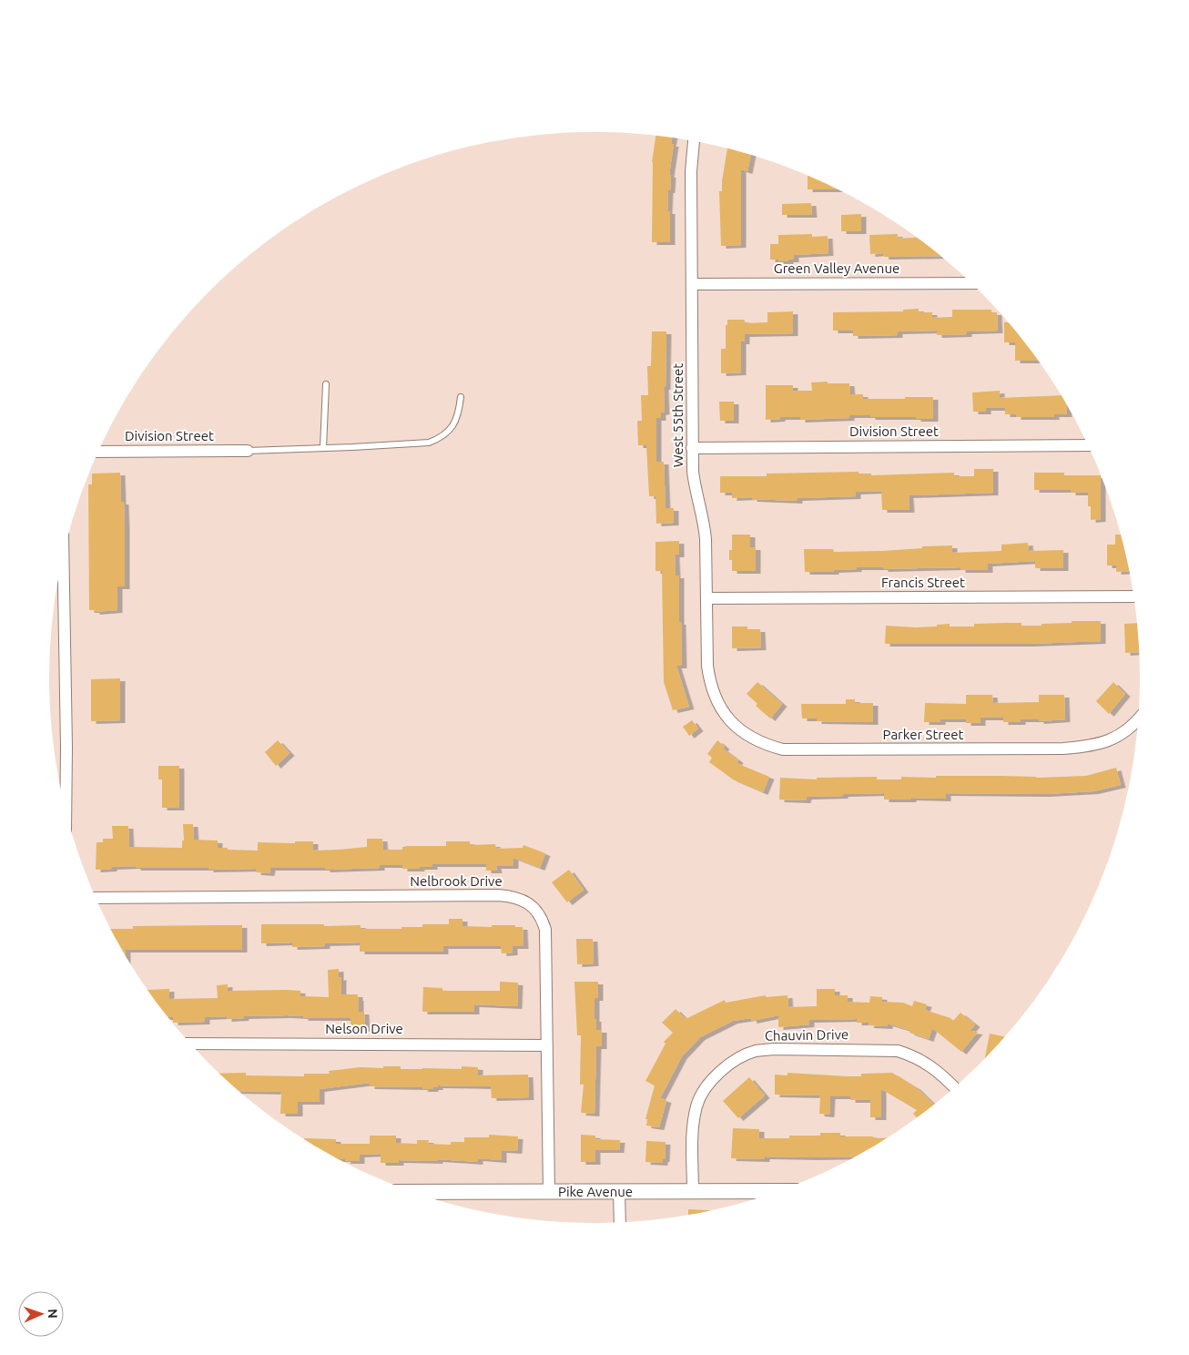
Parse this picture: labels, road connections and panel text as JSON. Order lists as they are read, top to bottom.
{
  "streets": {
    "street": [
      "Green Valley Avenue",
      "West 55th Street",
      "Division Street",
      "Francis Street",
      "Parker Street",
      "Nelbrook Drive",
      "Nelson Drive",
      "Chauvin Drive",
      "Pike Avenue"
    ]
  },
  "crossings": [
    ["Green Valley Avenue", "West 55th Street"],
    ["West 55th Street", "Division Street"],
    ["West 55th Street", "Francis Street"],
    ["West 55th Street", "Parker Street"],
    ["Nelbrook Drive", "Nelson Drive"],
    ["Nelbrook Drive", "Pike Avenue"],
    ["Chauvin Drive", "Pike Avenue"]
  ],
  "north": "right"
}
